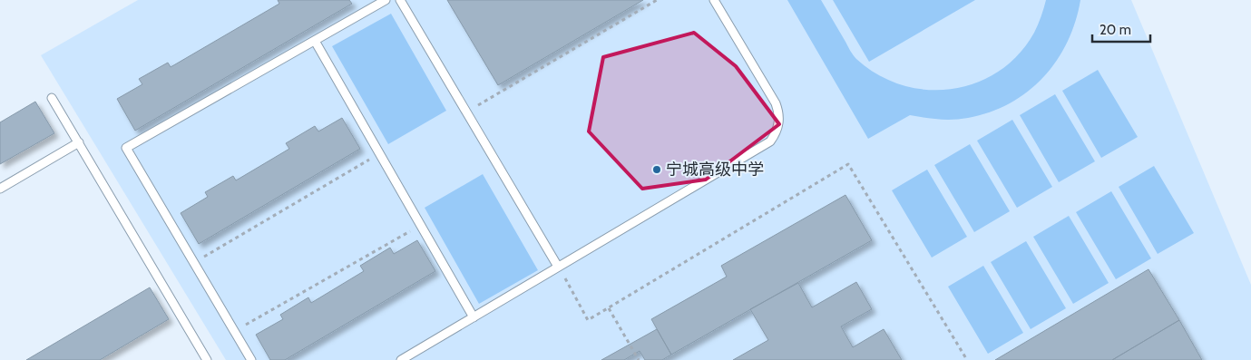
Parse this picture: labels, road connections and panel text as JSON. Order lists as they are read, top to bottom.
{
  "places": ["宁城高级中学"],
  "scale_bar": "20 m"
}
